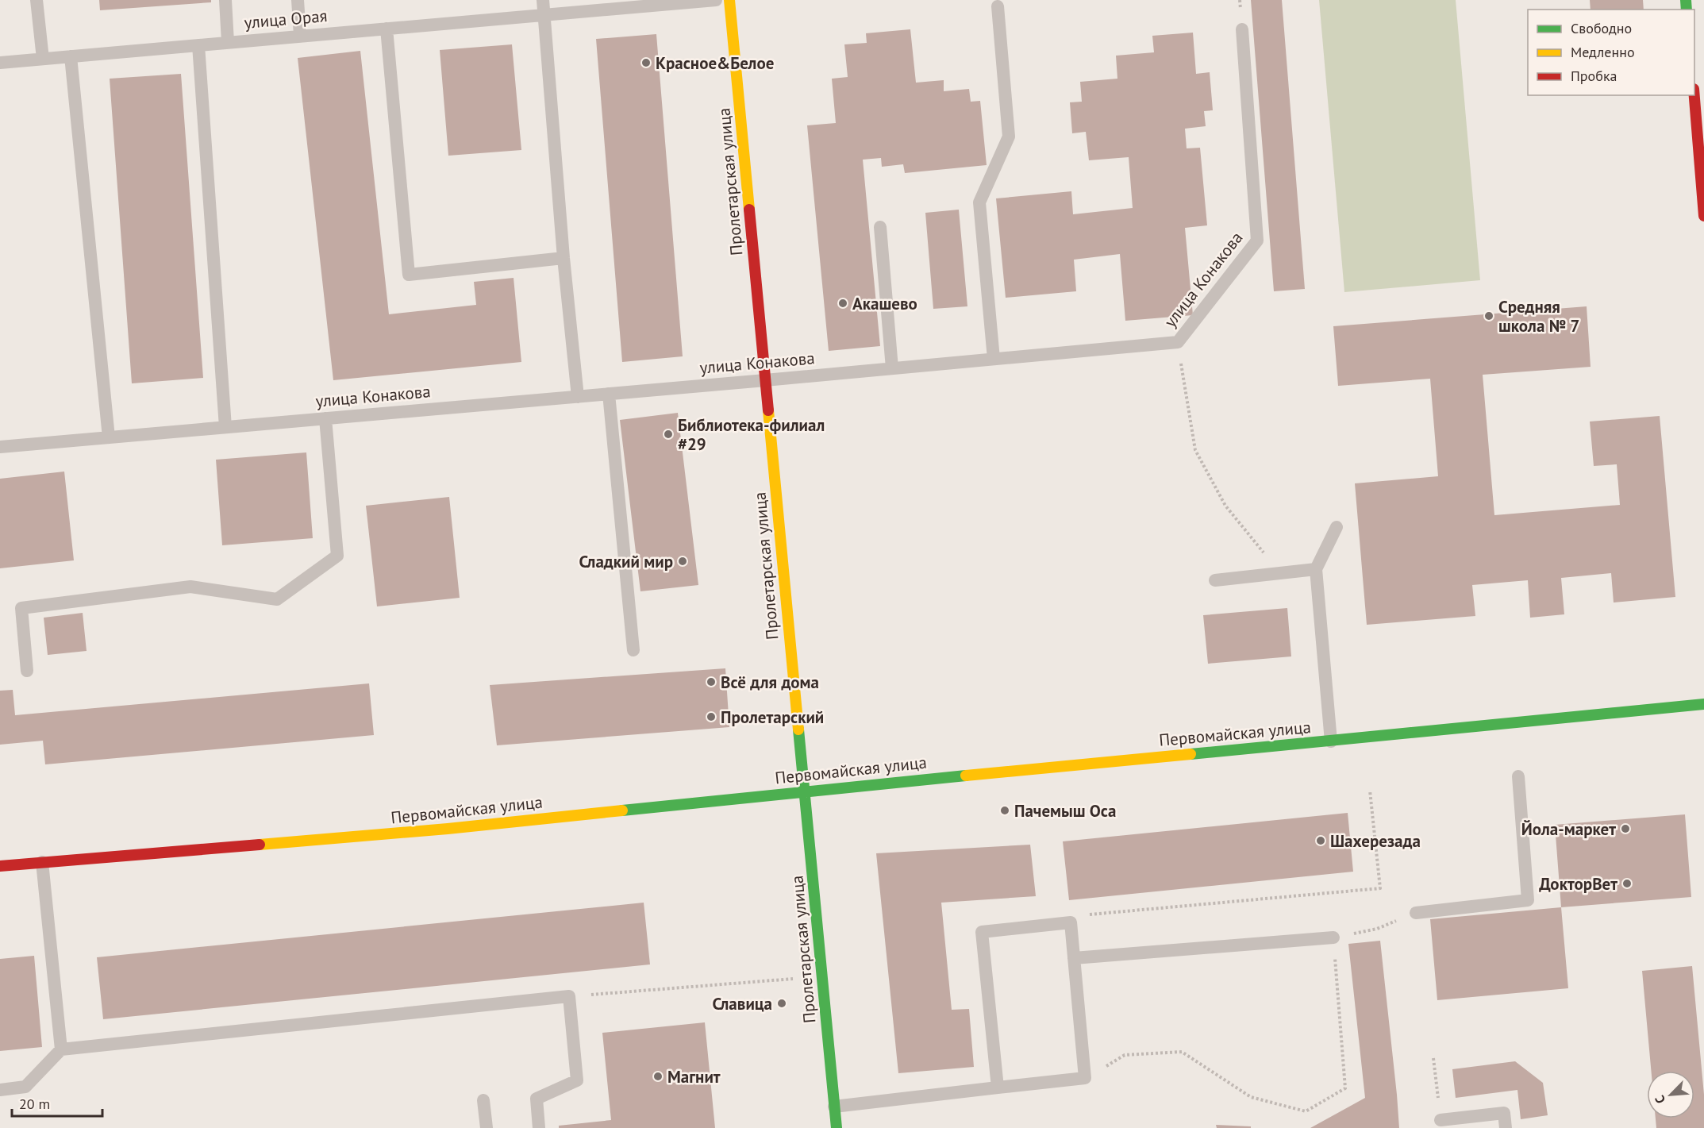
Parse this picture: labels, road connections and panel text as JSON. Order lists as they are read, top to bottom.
{
  "streets": {
    "main road": ["Пролетарская улица", "Первомайская улица"],
    "lane": ["улица Орая", "улица Конакова"]
  },
  "crossings": [
    ["Пролетарская улица", "улица Конакова"],
    ["Пролетарская улица", "Первомайская улица"]
  ],
  "places": [
    "Красное&Белое",
    "Акашево",
    "Средняя школа № 7",
    "Библиотека-филиал #29",
    "Сладкий мир",
    "Всё для дома",
    "Пролетарский",
    "Пачемыш Оса",
    "Йола-маркет",
    "Шахерезада",
    "ДокторВет",
    "Славица",
    "Магнит"
  ],
  "legend": ["Свободно", "Медленно", "Пробка"],
  "scale_bar": "20 m",
  "north": "bottom left"
}
